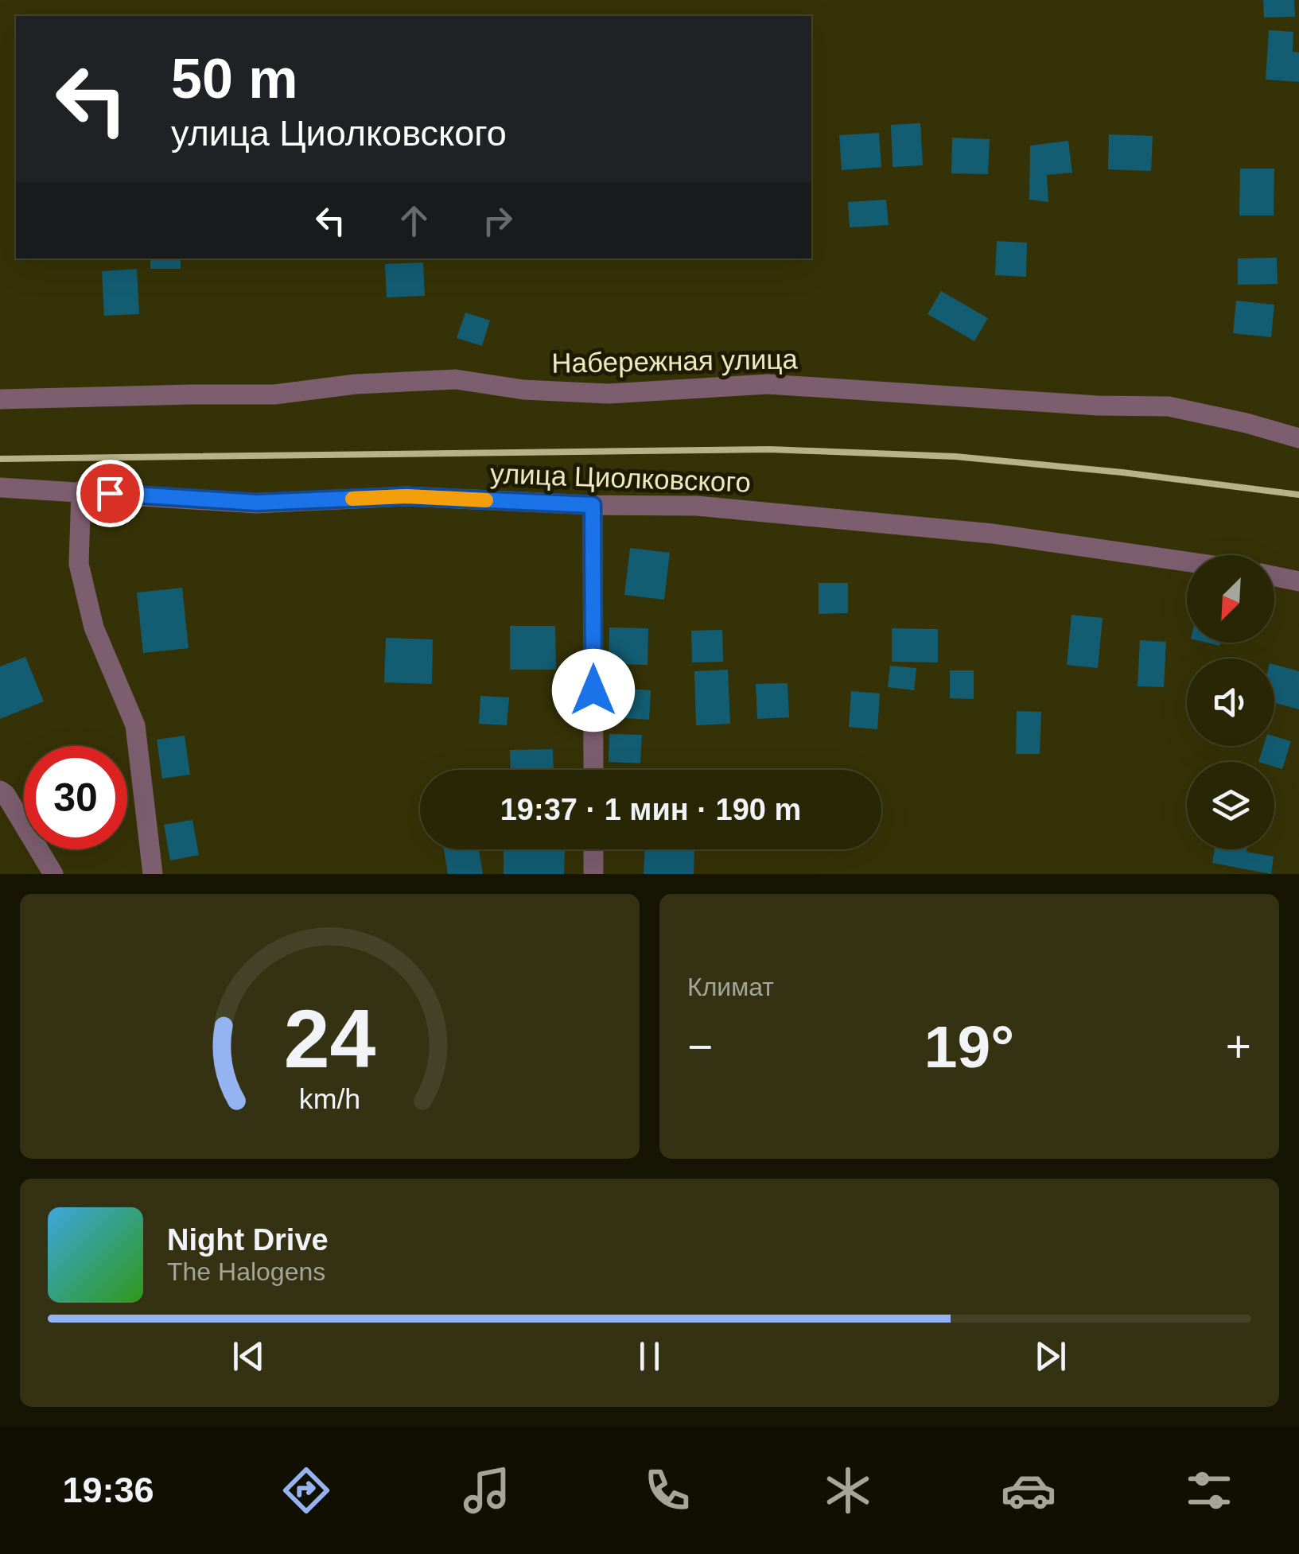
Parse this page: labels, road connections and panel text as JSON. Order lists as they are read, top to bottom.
{
  "streets": {
    "street": ["Набережная улица", "улица Циолковского"]
  },
  "north": "bottom left",
  "page": {
    "turn": ["50 m", "улица Циолковского"],
    "limit": "30",
    "trip": "19:37 · 1 мин · 190 m",
    "tile": "Климат",
    "heat": ["−", "19°", "+"],
    "song": ["Night Drive", "The Halogens"],
    "tabs": "19:36",
    "gauge": ["24", "km/h"]
  }
}
